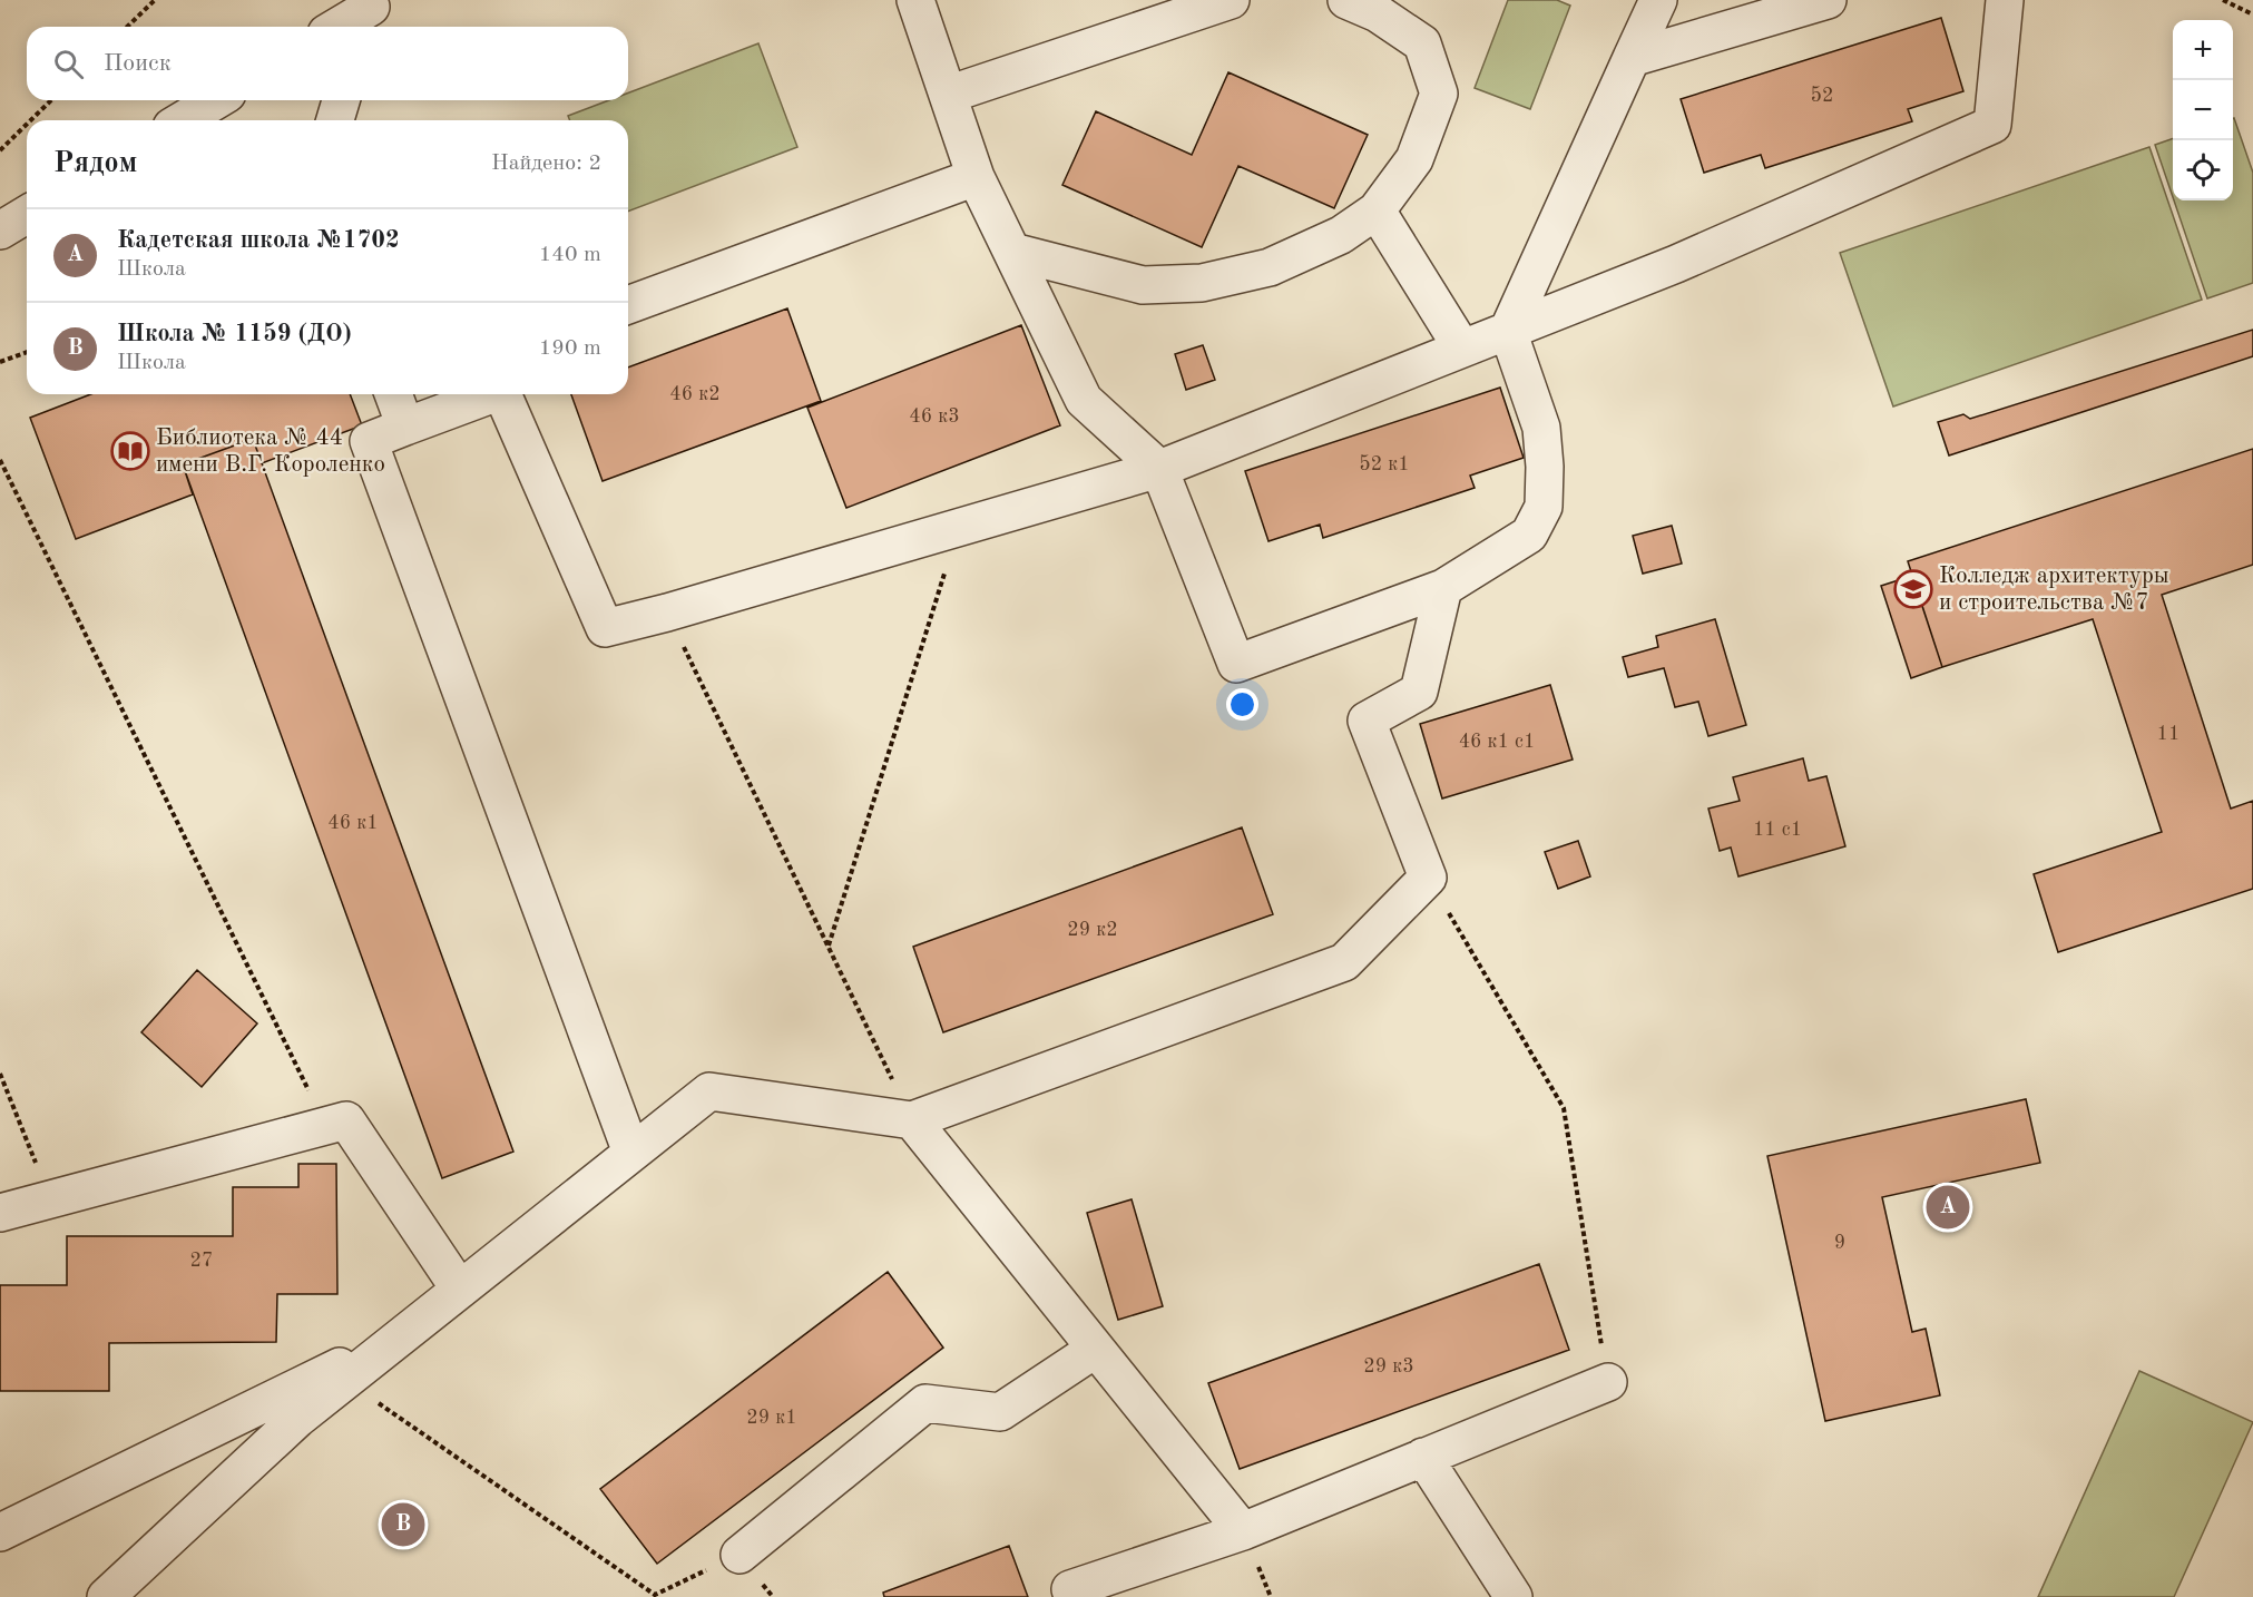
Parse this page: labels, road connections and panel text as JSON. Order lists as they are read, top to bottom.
{
  "places": {
    "library": ["Библиотека № 44 имени В.Г. Короленко"],
    "school or university": ["Колледж архитектуры и строительства №7"]
  },
  "house_numbers": [
    "52",
    "46 к2",
    "46 к3",
    "52 к1",
    "11",
    "46 к1 с1",
    "46 к1",
    "11 с1",
    "29 к2",
    "9",
    "27",
    "29 к3",
    "29 к1"
  ],
  "page": {
    "map_buttons": ["+", "−"],
    "search": "Поиск",
    "heading": ["Рядом", "Найдено: 2"],
    "list": [
      {
        "mark": "A",
        "name": "Кадетская школа №1702",
        "note": "Школа",
        "value": "140 m"
      },
      {
        "mark": "B",
        "name": "Школа № 1159 (ДО)",
        "note": "Школа",
        "value": "190 m"
      }
    ],
    "pins": ["A", "B"]
  }
}
